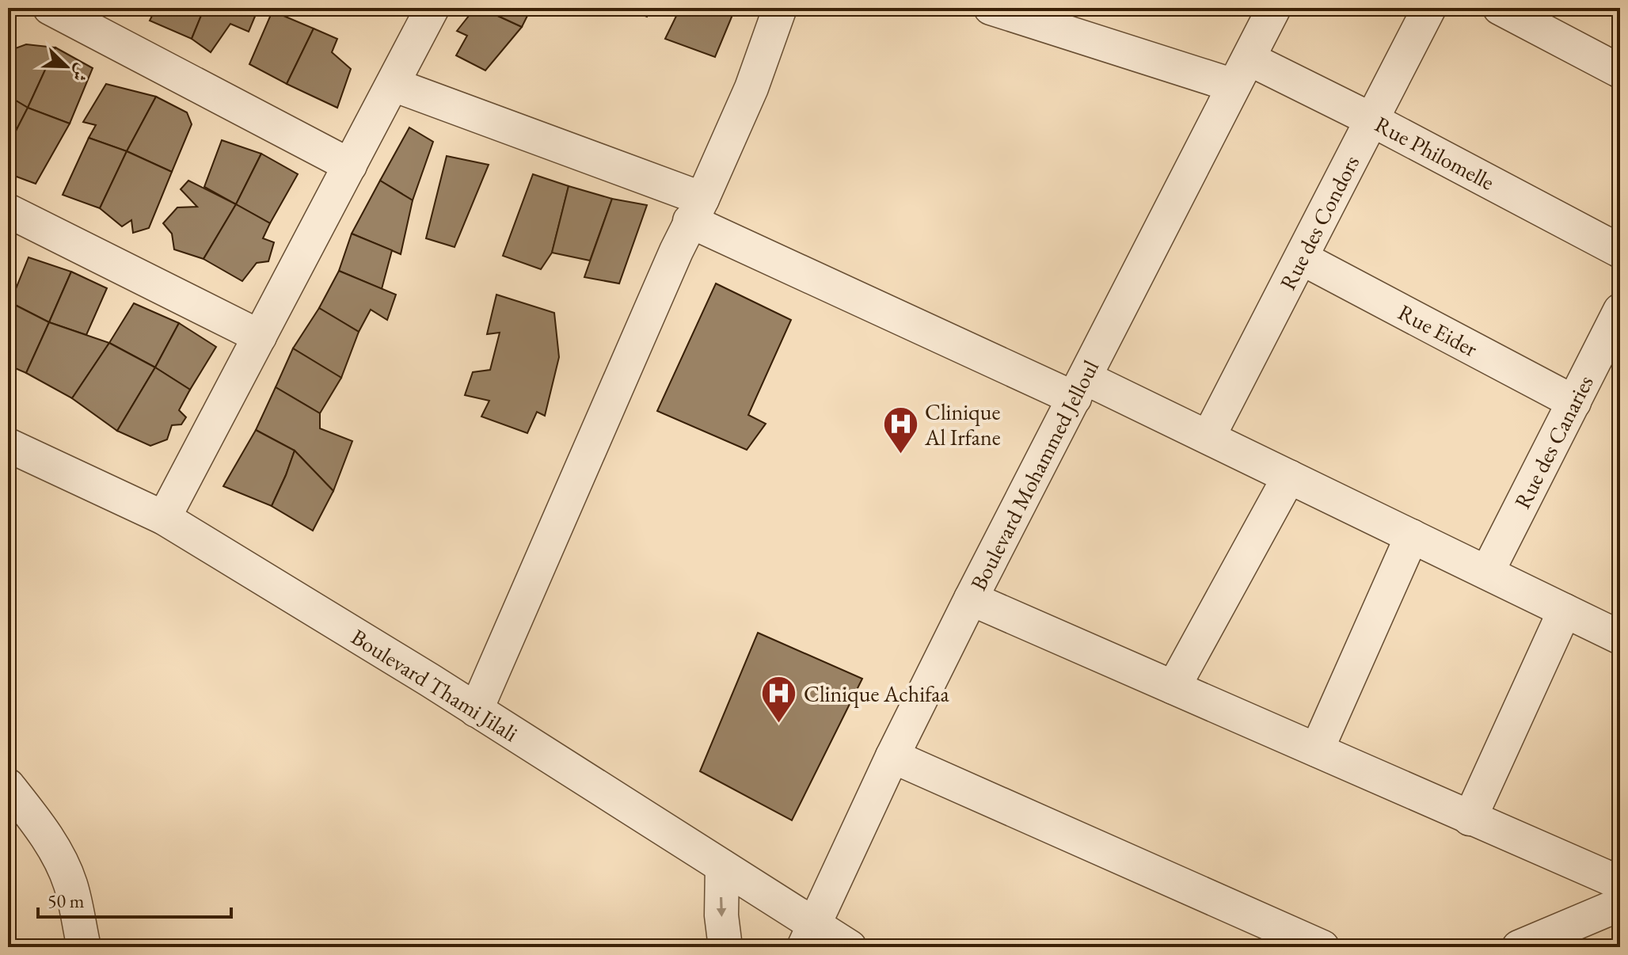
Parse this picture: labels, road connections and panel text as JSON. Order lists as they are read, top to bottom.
{
  "streets": {
    "street": [
      "Rue Philomelle",
      "Rue des Condors",
      "Rue Eider",
      "Rue des Canaries",
      "Boulevard Mohammed Jelloul",
      "Boulevard Thami Jilali"
    ]
  },
  "crossings": [
    ["Rue Philomelle", "Rue des Condors"],
    ["Rue Philomelle", "Boulevard Mohammed Jelloul"],
    ["Rue des Condors", "Rue Eider"],
    ["Rue Eider", "Rue des Canaries"],
    ["Boulevard Mohammed Jelloul", "Boulevard Thami Jilali"]
  ],
  "places": {
    "hospital": ["Clinique Al Irfane", "Clinique Achifaa"]
  },
  "scale_bar": "50 m",
  "north": "bottom right"
}
